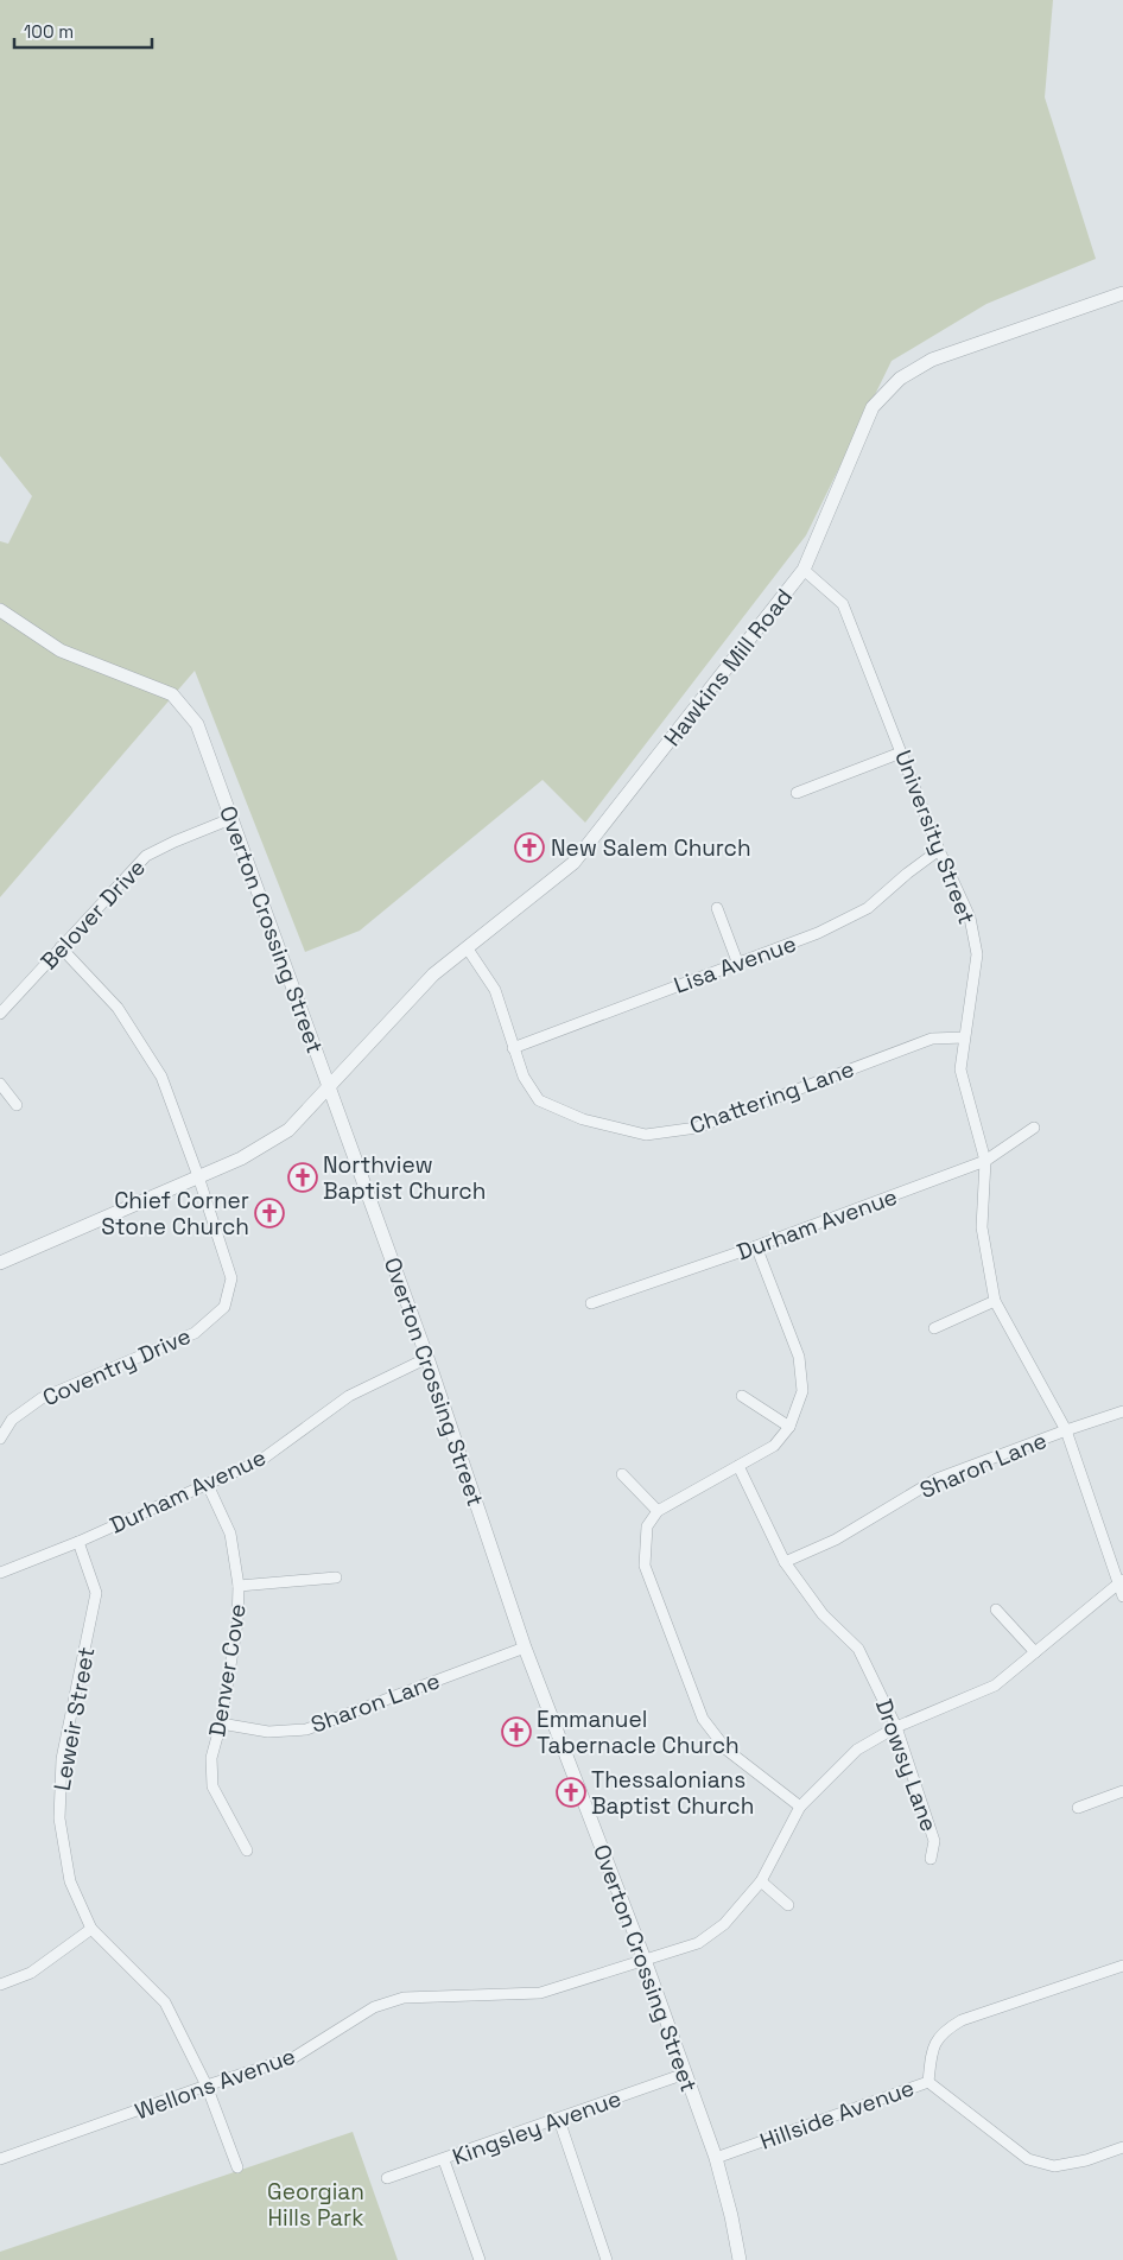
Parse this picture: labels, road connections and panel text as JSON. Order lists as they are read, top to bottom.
{
  "streets": {
    "street": [
      "Hawkins Mill Road",
      "University Street",
      "Belover Drive",
      "Overton Crossing Street",
      "Lisa Avenue",
      "Chattering Lane",
      "Durham Avenue",
      "Coventry Drive",
      "Sharon Lane",
      "Denver Cove",
      "Leweir Street",
      "Drowsy Lane",
      "Wellons Avenue",
      "Hillside Avenue",
      "Kingsley Avenue"
    ]
  },
  "crossings": [
    ["Hawkins Mill Road", "University Street"],
    ["Hawkins Mill Road", "Overton Crossing Street"],
    ["Hawkins Mill Road", "Chattering Lane"],
    ["Hawkins Mill Road", "Coventry Drive"],
    ["University Street", "Lisa Avenue"],
    ["University Street", "Chattering Lane"],
    ["University Street", "Durham Avenue"],
    ["University Street", "Sharon Lane"],
    ["University Street", "Wellons Avenue"],
    ["Belover Drive", "Overton Crossing Street"],
    ["Belover Drive", "Coventry Drive"],
    ["Overton Crossing Street", "Durham Avenue"],
    ["Overton Crossing Street", "Sharon Lane"],
    ["Overton Crossing Street", "Wellons Avenue"],
    ["Overton Crossing Street", "Hillside Avenue"],
    ["Overton Crossing Street", "Kingsley Avenue"],
    ["Lisa Avenue", "Chattering Lane"],
    ["Durham Avenue", "Denver Cove"],
    ["Durham Avenue", "Leweir Street"],
    ["Sharon Lane", "Denver Cove"],
    ["Sharon Lane", "Drowsy Lane"],
    ["Leweir Street", "Wellons Avenue"],
    ["Drowsy Lane", "Wellons Avenue"]
  ],
  "parks": ["Georgian Hills Park"],
  "places": {
    "church": [
      "New Salem Church",
      "Northview Baptist Church",
      "Chief Corner Stone Church",
      "Emmanuel Tabernacle Church",
      "Thessalonians Baptist Church"
    ]
  },
  "scale_bar": "100 m"
}
